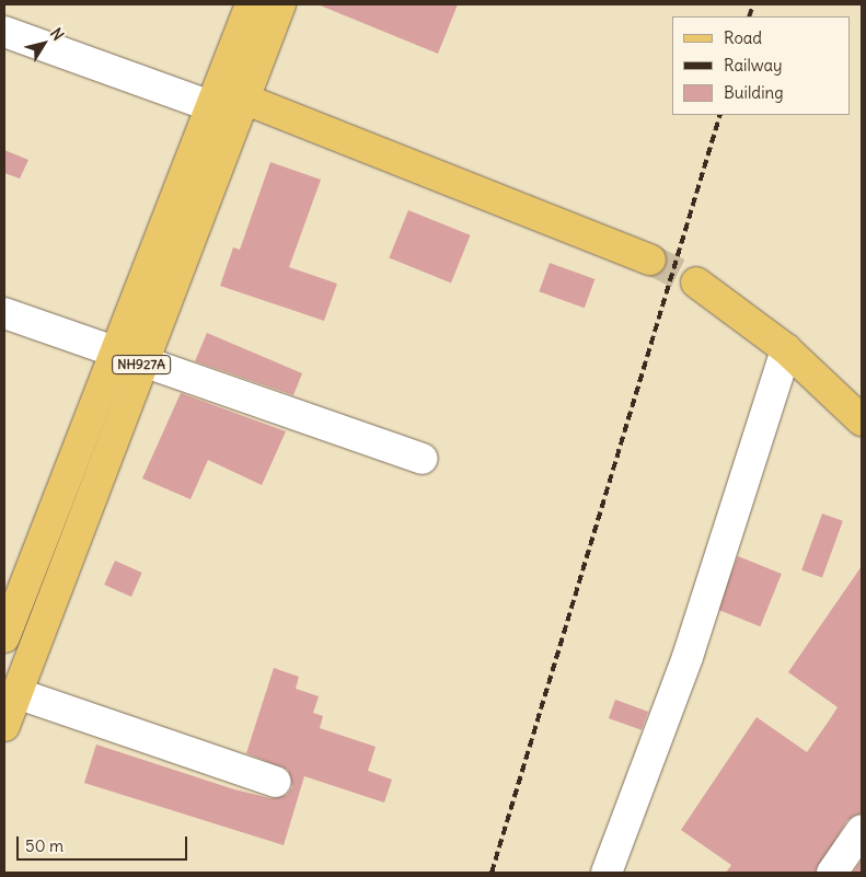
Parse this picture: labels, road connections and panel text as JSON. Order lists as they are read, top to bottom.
{
  "streets": {
    "main road": ["NH927A"]
  },
  "legend": ["Road", "Railway", "Building"],
  "scale_bar": "50 m",
  "north": "top right"
}
